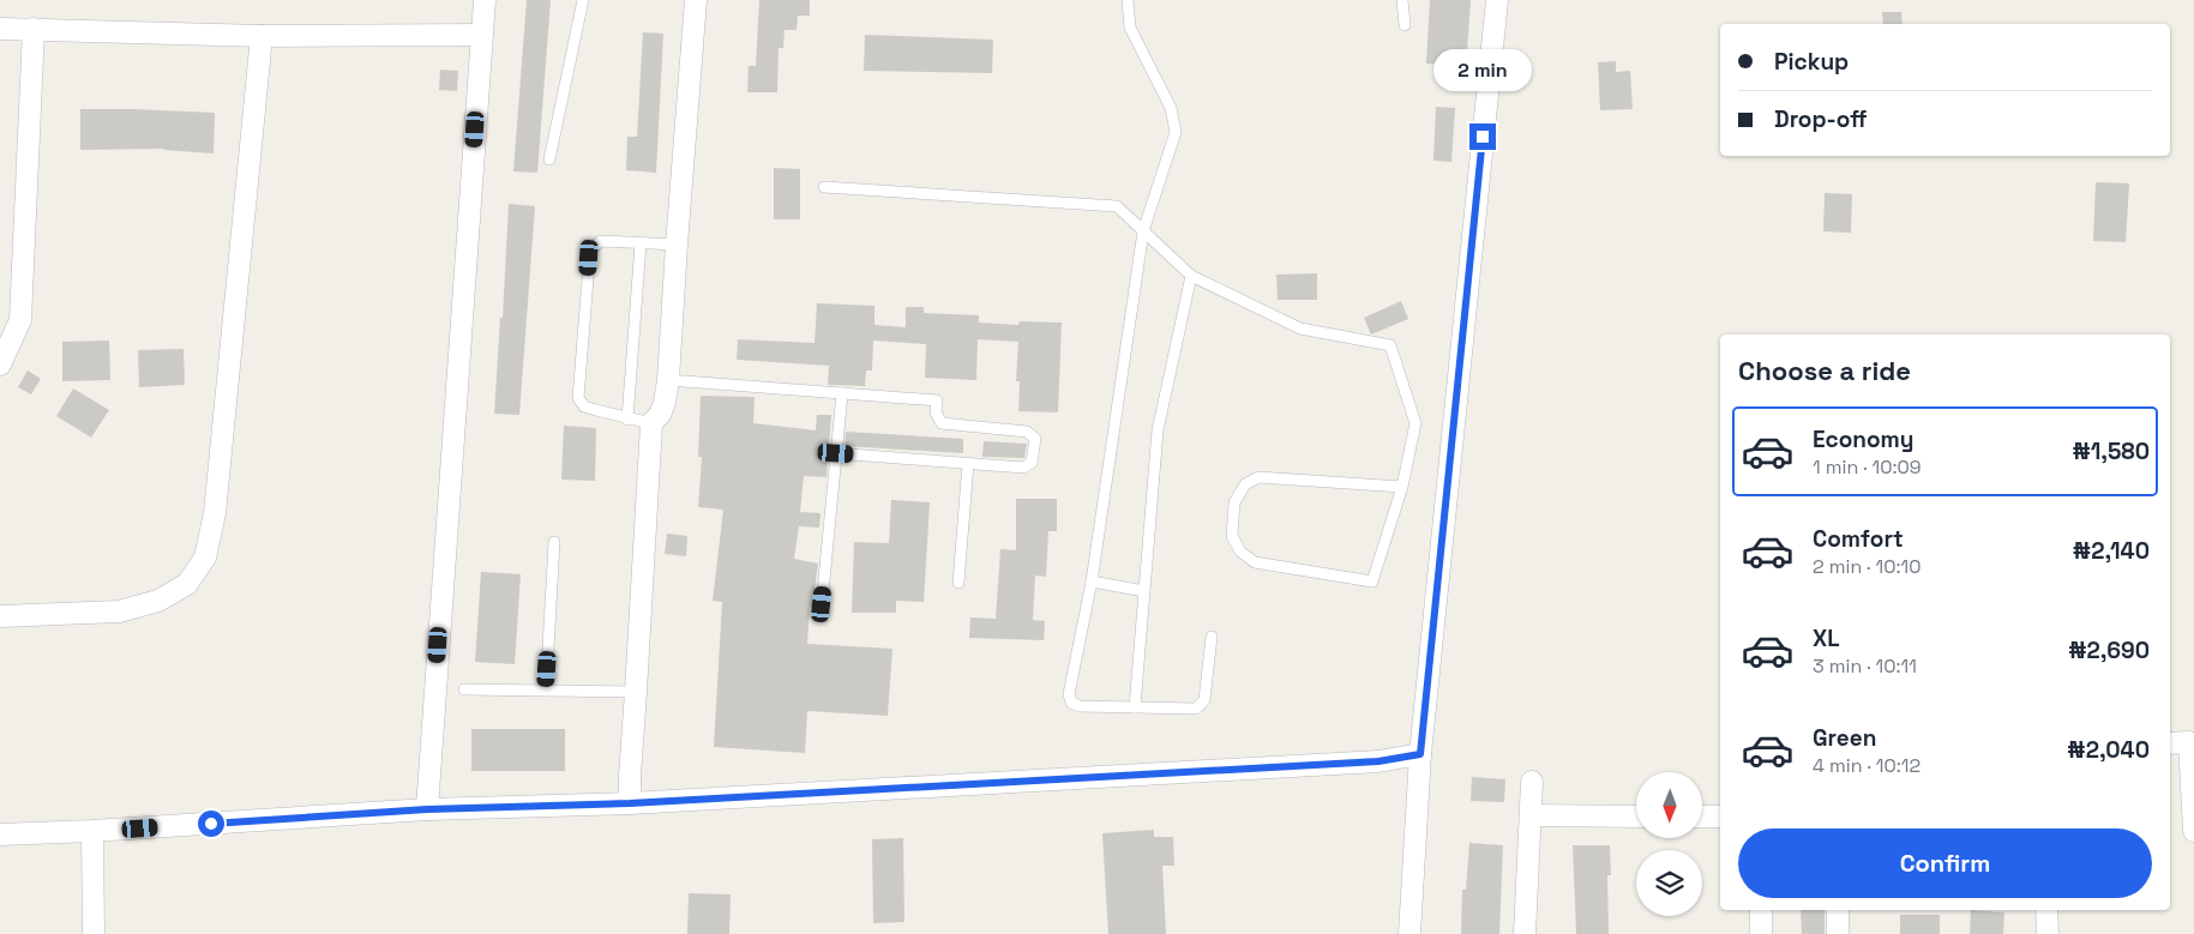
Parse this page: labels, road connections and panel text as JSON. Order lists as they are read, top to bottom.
{
  "north": "bottom",
  "page": {
    "banner": ["Pickup", "Drop-off"],
    "bubble": "2 min",
    "heading": "Choose a ride",
    "list": [
      {
        "name": "Economy",
        "note": "1 min · 10:09",
        "value": "₦1,580"
      },
      {
        "name": "Comfort",
        "note": "2 min · 10:10",
        "value": "₦2,140"
      },
      {
        "name": "XL",
        "note": "3 min · 10:11",
        "value": "₦2,690"
      },
      {
        "name": "Green",
        "note": "4 min · 10:12",
        "value": "₦2,040"
      }
    ],
    "buttons": "Confirm"
  }
}
